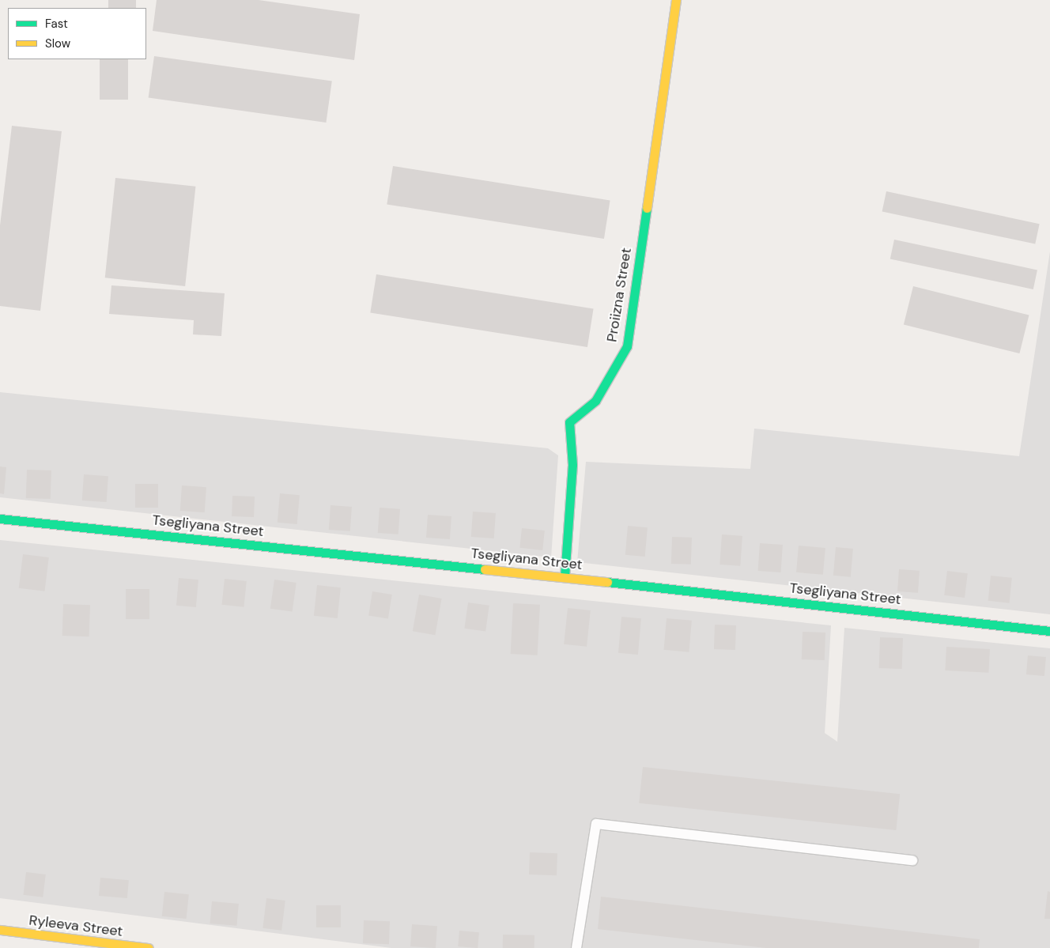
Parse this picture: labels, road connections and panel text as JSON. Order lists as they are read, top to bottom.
{
  "streets": {
    "street": ["Proiizna Street", "Tsegliyana Street", "Ryleeva Street"]
  },
  "crossings": [
    ["Proiizna Street", "Tsegliyana Street"]
  ],
  "legend": ["Fast", "Slow"]
}
